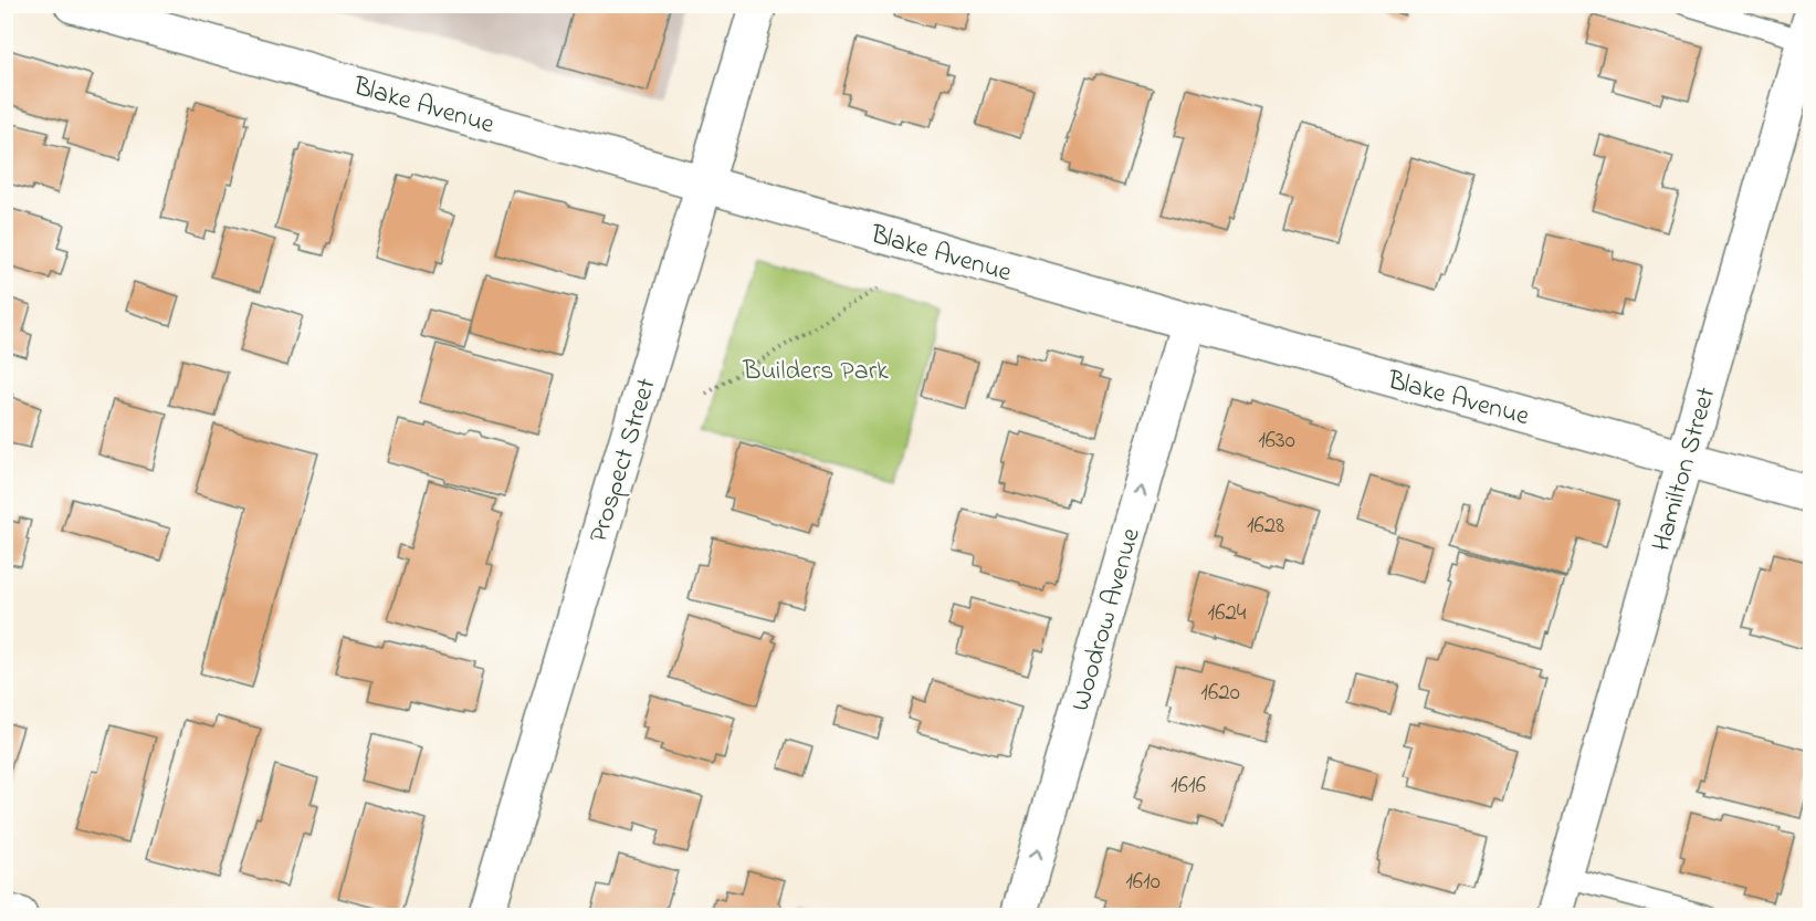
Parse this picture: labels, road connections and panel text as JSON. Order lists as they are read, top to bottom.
{
  "streets": {
    "street": [
      "Blake Avenue",
      "Prospect Street",
      "Hamilton Street",
      "Woodrow Avenue"
    ]
  },
  "crossings": [
    ["Blake Avenue", "Prospect Street"],
    ["Blake Avenue", "Hamilton Street"],
    ["Blake Avenue", "Woodrow Avenue"]
  ],
  "one_way": ["Woodrow Avenue"],
  "parks": ["Builders Park"],
  "house_numbers": [
    "1630",
    "1628",
    "1624",
    "1620",
    "1616",
    "1610"
  ]
}
